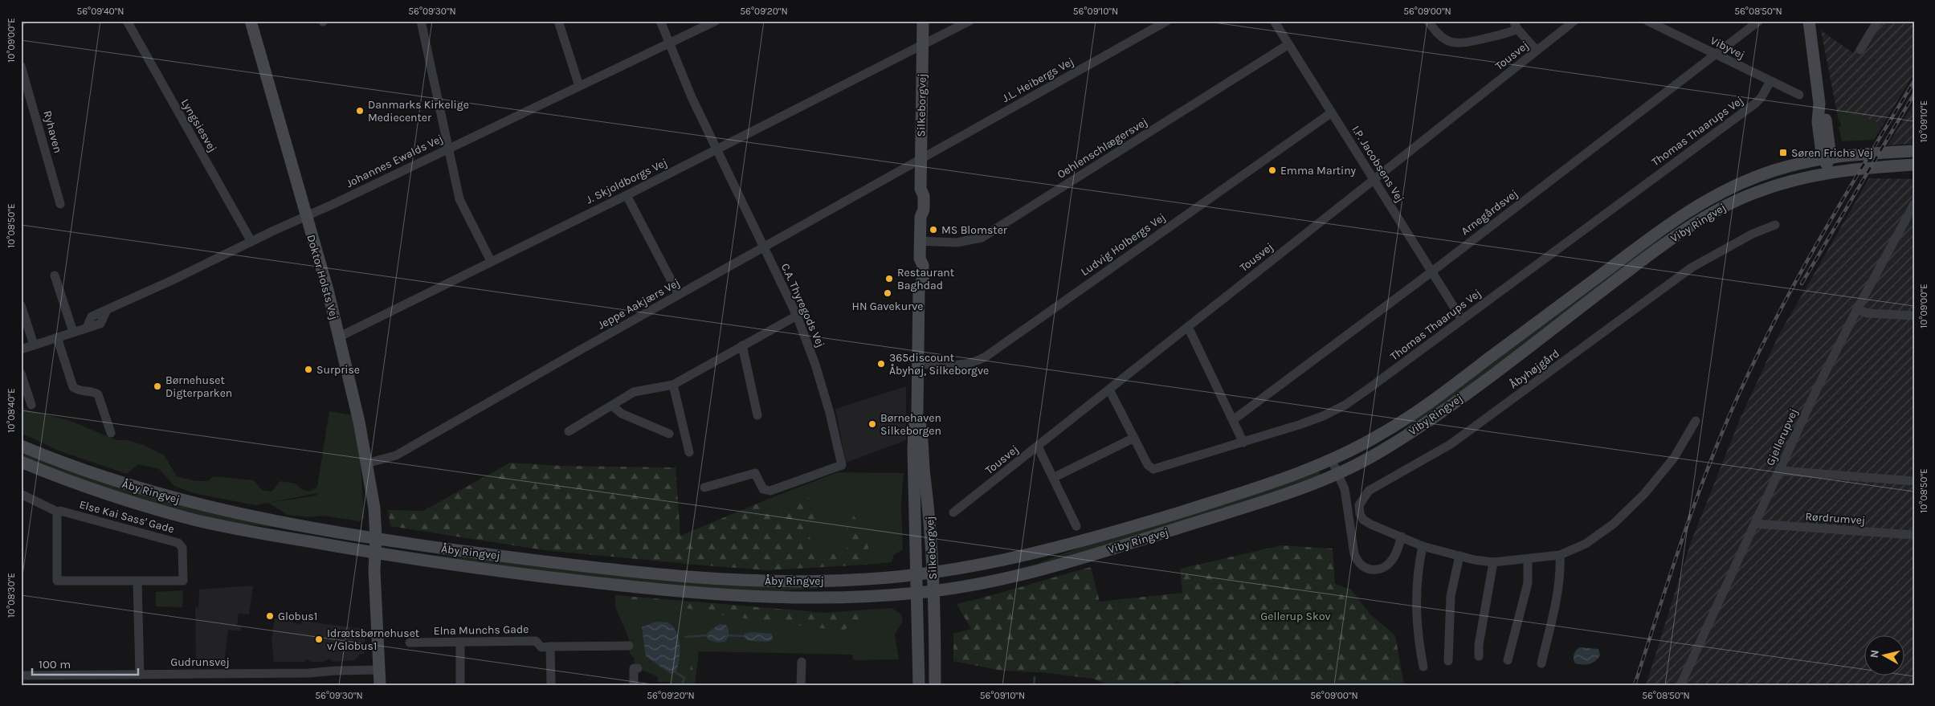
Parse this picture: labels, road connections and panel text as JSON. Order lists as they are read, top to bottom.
{
  "streets": {
    "main road": [
      "Silkeborgvej",
      "Viby Ringvej",
      "Doktor Holsts Vej",
      "Åby Ringvej"
    ],
    "street": [
      "Vibyvej",
      "Tousvej",
      "J.L. Heibergs Vej",
      "Lyngsiesvej",
      "Thomas Thaarups Vej",
      "Ryhaven",
      "Oehlenschlægersvej",
      "Johannes Ewalds Vej",
      "I.P. Jacobsens Vej",
      "J. Skjoldborgs Vej",
      "Arnegårdsvej",
      "Ludvig Holbergs Vej",
      "Jeppe Aakjærs Vej",
      "C.A. Thyregods Vej",
      "Åbyhøjgård",
      "Gjellerupvej",
      "Else Kai Sass' Gade",
      "Rørdrumvej",
      "Elna Munchs Gade",
      "Gudrunsvej"
    ]
  },
  "crossings": [
    ["Vibyvej", "Thomas Thaarups Vej"],
    ["Vibyvej", "Arnegårdsvej"],
    ["Tousvej", "Thomas Thaarups Vej"],
    ["Tousvej", "I.P. Jacobsens Vej"],
    ["J.L. Heibergs Vej", "Silkeborgvej"],
    ["J.L. Heibergs Vej", "Jeppe Aakjærs Vej"],
    ["Silkeborgvej", "Oehlenschlægersvej"],
    ["Silkeborgvej", "J. Skjoldborgs Vej"],
    ["Silkeborgvej", "Viby Ringvej"],
    ["Silkeborgvej", "Ludvig Holbergs Vej"],
    ["Silkeborgvej", "Jeppe Aakjærs Vej"],
    ["Silkeborgvej", "Åby Ringvej"],
    ["Lyngsiesvej", "Johannes Ewalds Vej"],
    ["Thomas Thaarups Vej", "I.P. Jacobsens Vej"],
    ["Oehlenschlægersvej", "I.P. Jacobsens Vej"],
    ["Johannes Ewalds Vej", "Doktor Holsts Vej"],
    ["Johannes Ewalds Vej", "C.A. Thyregods Vej"],
    ["I.P. Jacobsens Vej", "Arnegårdsvej"],
    ["I.P. Jacobsens Vej", "Ludvig Holbergs Vej"],
    ["J. Skjoldborgs Vej", "Doktor Holsts Vej"],
    ["J. Skjoldborgs Vej", "C.A. Thyregods Vej"],
    ["Viby Ringvej", "Åby Ringvej"],
    ["Doktor Holsts Vej", "Jeppe Aakjærs Vej"],
    ["Doktor Holsts Vej", "Åby Ringvej"],
    ["Doktor Holsts Vej", "Gudrunsvej"],
    ["Jeppe Aakjærs Vej", "C.A. Thyregods Vej"],
    ["Gjellerupvej", "Rørdrumvej"]
  ],
  "parks": ["Gellerup Skov"],
  "places": {
    "other": [
      "Danmarks Kirkelige Mediecenter",
      "Emma Martiny",
      "MS Blomster",
      "Restaurant Baghdad",
      "HN Gavekurve",
      "365discount Åbyhøj, Silkeborgve",
      "Surprise",
      "Børnehuset Digterparken",
      "Børnehaven Silkeborgen",
      "Globus1",
      "Idrætsbørnehuset v/Globus1"
    ],
    "transit": ["Søren Frichs Vej"]
  },
  "scale_bar": "100 m",
  "north": "left",
  "coordinates": [
    "56°09'40\"N",
    "56°09'30\"N",
    "56°09'20\"N",
    "56°09'10\"N",
    "56°09'00\"N",
    "56°08'50\"N",
    "10°09'00\"E",
    "10°09'10\"E",
    "10°08'50\"E",
    "10°08'40\"E",
    "10°08'30\"E"
  ]
}
